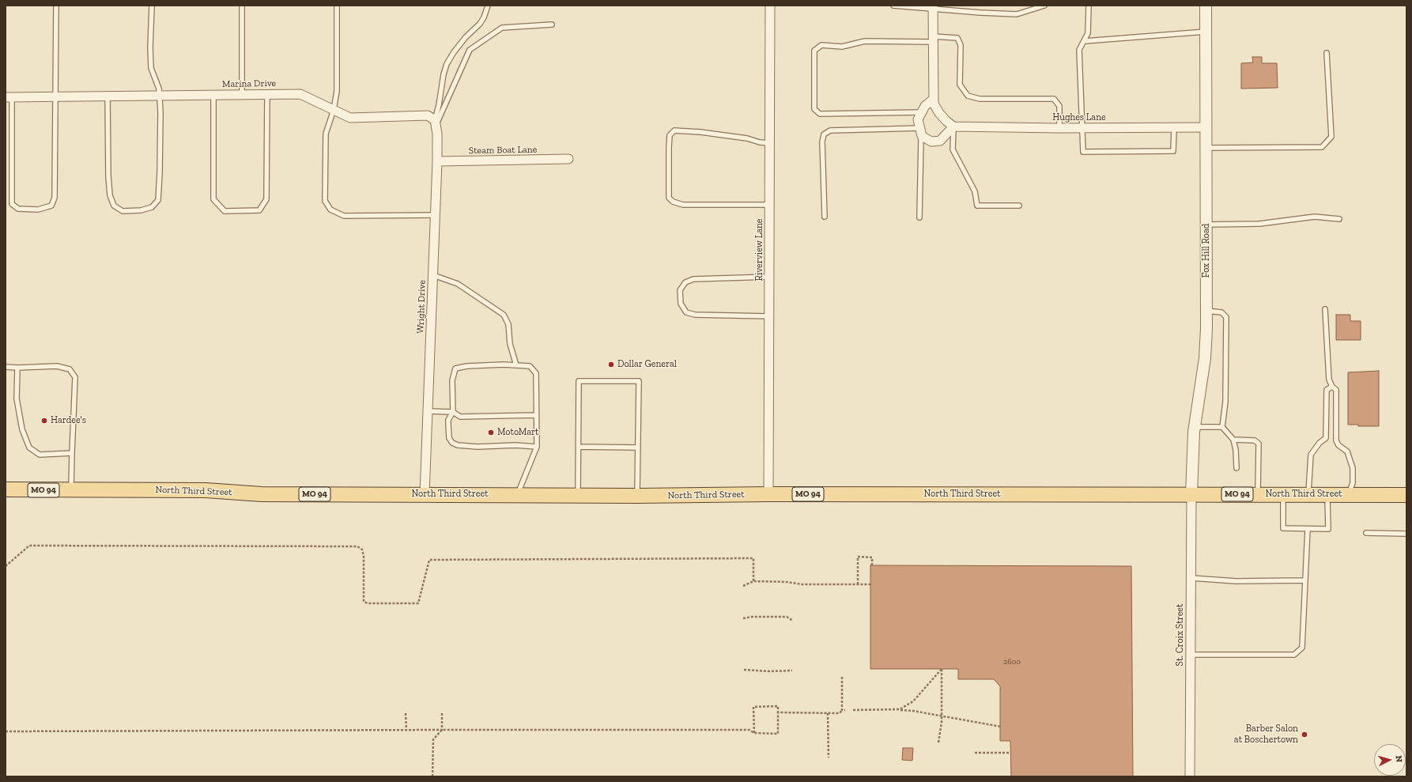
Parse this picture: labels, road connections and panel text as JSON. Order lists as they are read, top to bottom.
{
  "streets": {
    "main road": ["MO 94", "North Third Street"],
    "street": [
      "Marina Drive",
      "Hughes Lane",
      "Steam Boat Lane",
      "Riverview Lane",
      "Fox Hill Road",
      "Wright Drive",
      "St. Croix Street"
    ]
  },
  "crossings": [
    ["Marina Drive", "Wright Drive"],
    ["Hughes Lane", "Fox Hill Road"],
    ["Steam Boat Lane", "Wright Drive"],
    ["Riverview Lane", "North Third Street"],
    ["Fox Hill Road", "North Third Street"],
    ["Fox Hill Road", "St. Croix Street"],
    ["Wright Drive", "North Third Street"],
    ["North Third Street", "St. Croix Street"]
  ],
  "places": [
    "Dollar General",
    "Hardee's",
    "MotoMart",
    "Barber Salon at Boschertown"
  ],
  "house_numbers": ["2600"],
  "north": "right"
}
